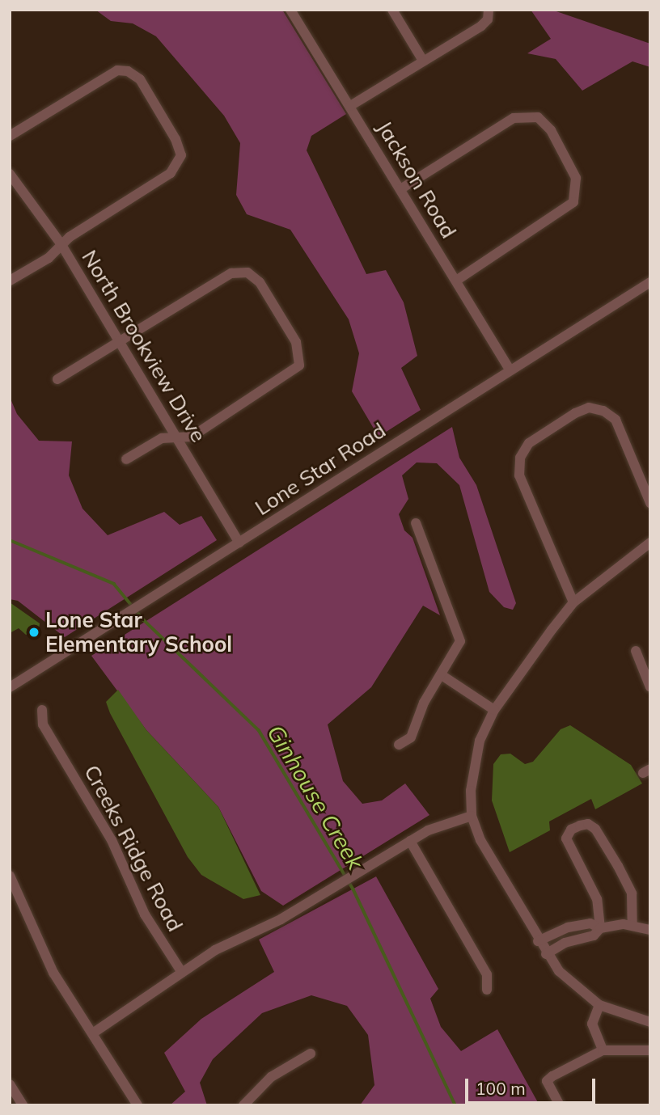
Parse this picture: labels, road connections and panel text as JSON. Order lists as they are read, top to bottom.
{
  "streets": {
    "street": [
      "Jackson Road",
      "North Brookview Drive",
      "Lone Star Road",
      "Creeks Ridge Road"
    ]
  },
  "crossings": [
    ["Jackson Road", "Lone Star Road"],
    ["North Brookview Drive", "Lone Star Road"]
  ],
  "water": ["Ginhouse Creek"],
  "places": ["Lone Star Elementary School"],
  "scale_bar": "100 m"
}
